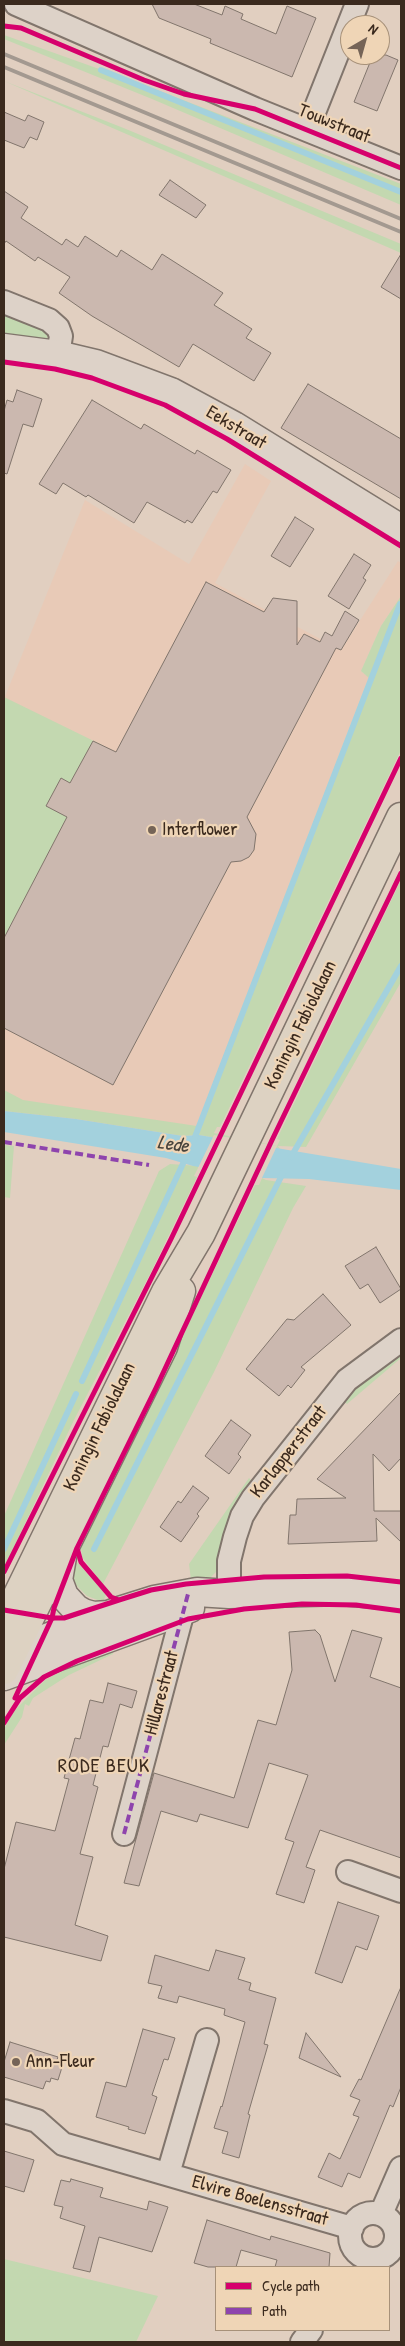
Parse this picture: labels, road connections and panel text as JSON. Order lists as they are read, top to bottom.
{
  "streets": {
    "main road": ["Koningin Fabiolalaan"],
    "street": [
      "Touwstraat",
      "Eekstraat",
      "Karlapperstraat",
      "Hillarestraat",
      "Elvire Boelensstraat"
    ]
  },
  "districts": ["RODE BEUK"],
  "water": ["Lede"],
  "places": ["Interflower", "Ann-Fleur"],
  "legend": ["Cycle path", "Path"],
  "north": "top right"
}
